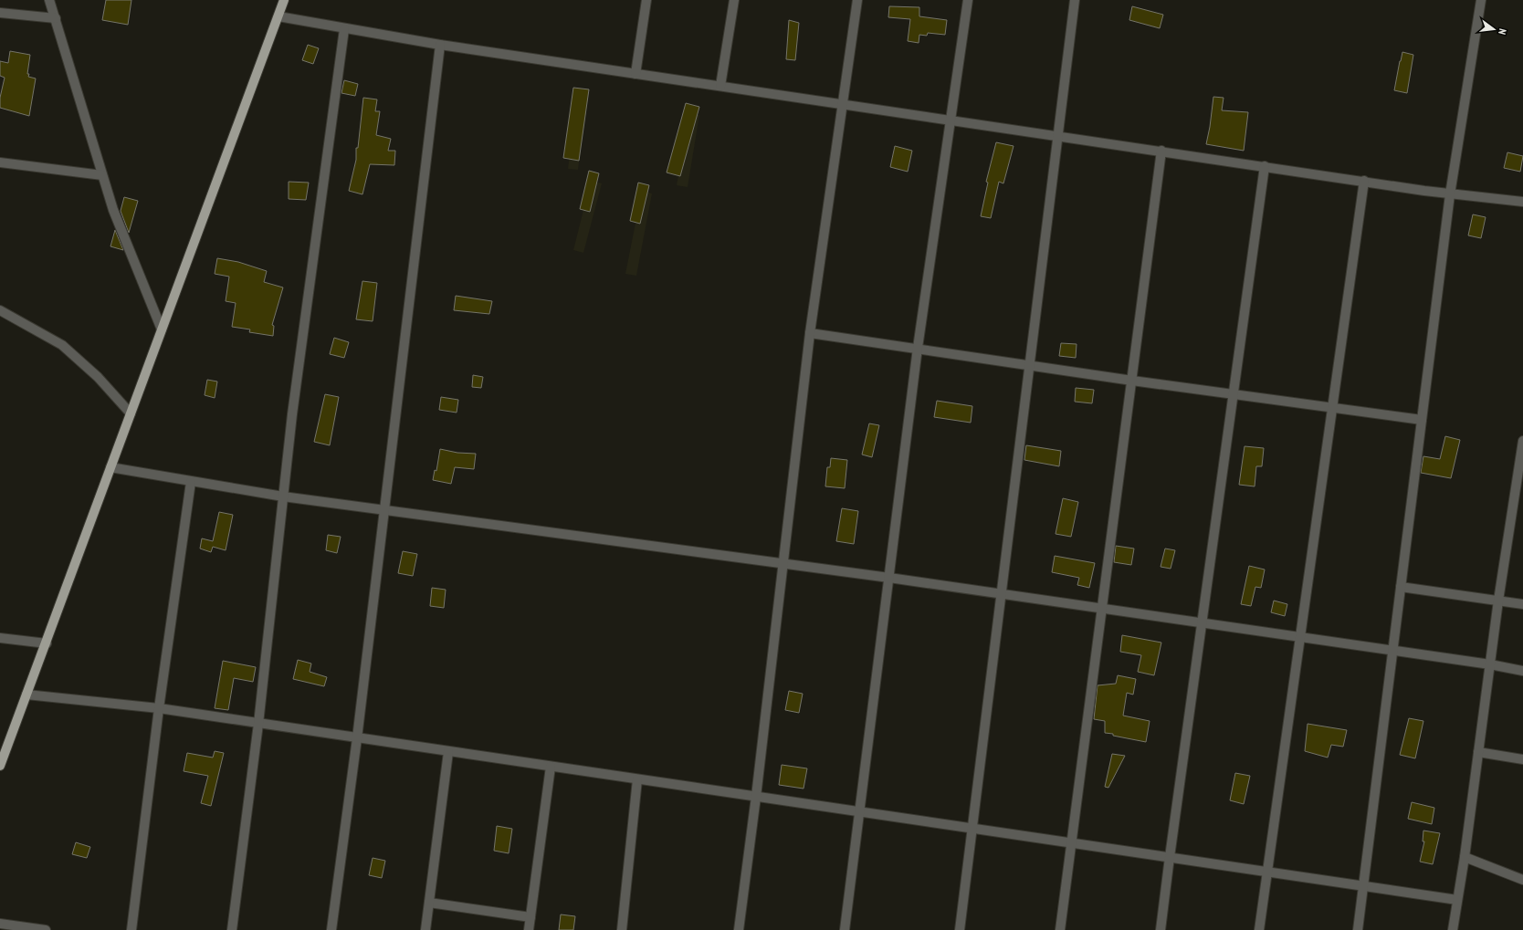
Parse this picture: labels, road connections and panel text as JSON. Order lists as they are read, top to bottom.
{
  "north": "right"
}
